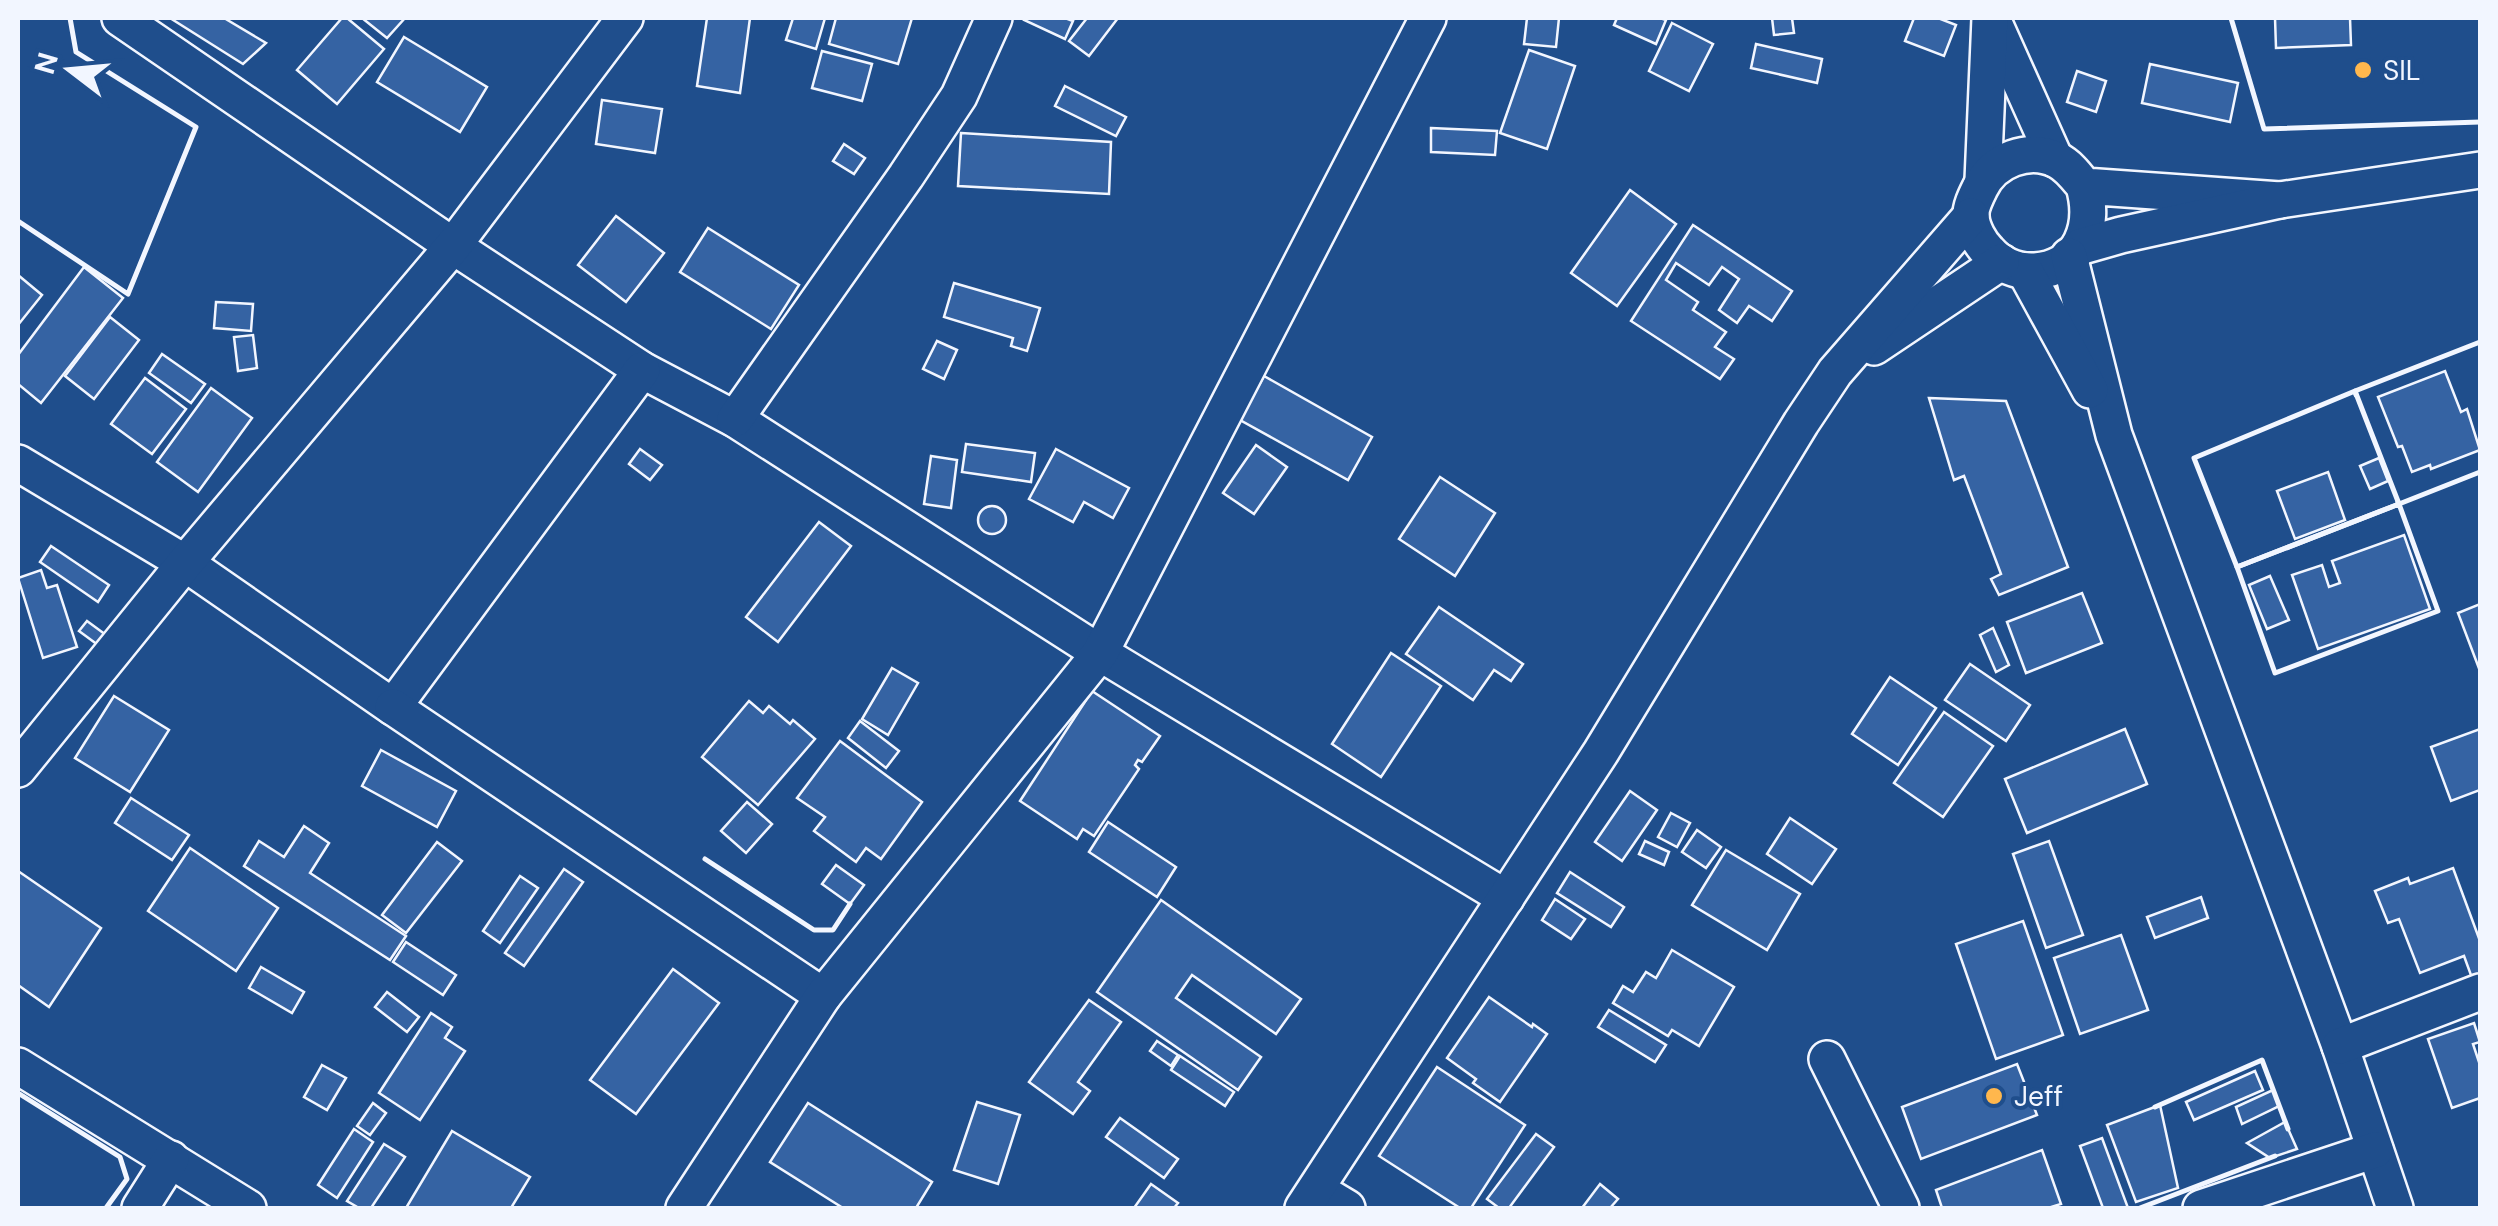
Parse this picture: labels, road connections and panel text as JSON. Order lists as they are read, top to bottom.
{
  "places": ["SIL", "Jeff"],
  "north": "left"
}
